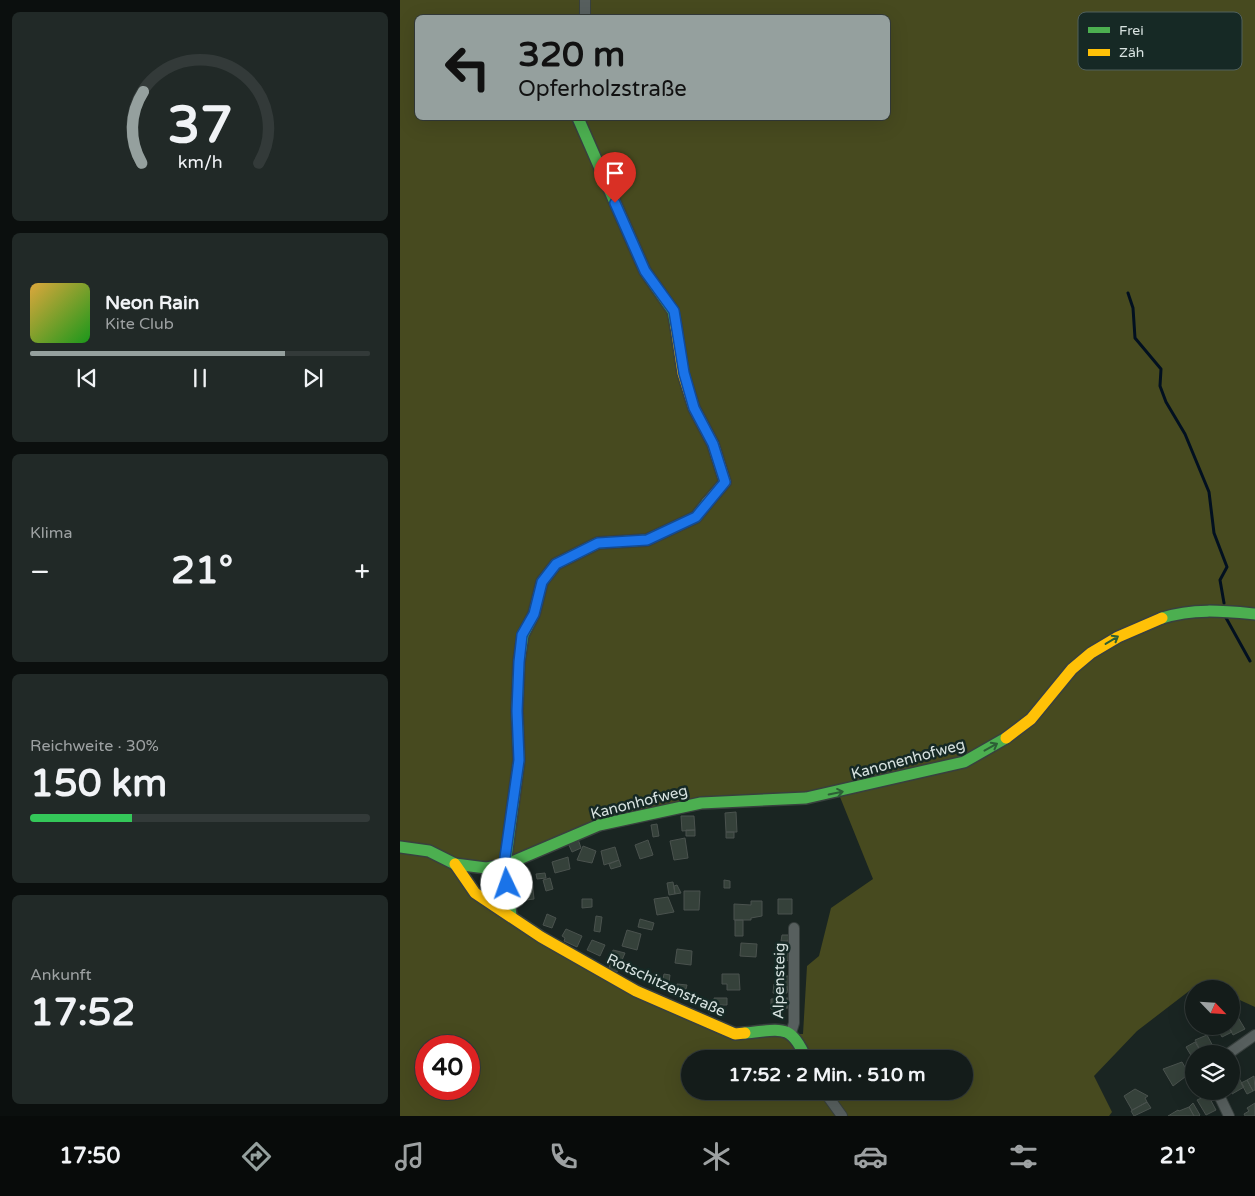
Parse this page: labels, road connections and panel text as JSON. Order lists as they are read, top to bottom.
{
  "streets": {
    "street": [
      "Kanonenhofweg",
      "Kanonhofweg",
      "Alpensteig",
      "Rotschitzenstraße"
    ]
  },
  "crossings": [
    ["Kanonenhofweg", "Kanonhofweg"],
    ["Kanonhofweg", "Rotschitzenstraße"],
    ["Alpensteig", "Rotschitzenstraße"]
  ],
  "one_way": ["Kanonenhofweg"],
  "legend": ["Frei", "Zäh"],
  "north": "bottom right",
  "page": {
    "turn": ["320 m", "Opferholzstraße"],
    "song": ["Neon Rain", "Kite Club"],
    "tile": [
      "Klima",
      ["Reichweite · 30%", "150 km"],
      ["Ankunft", "17:52"]
    ],
    "heat": ["−", "21°", "+"],
    "limit": "40",
    "trip": "17:52 · 2 Min. · 510 m",
    "tabs": ["17:50", "21°"],
    "gauge": ["37", "km/h"]
  }
}
